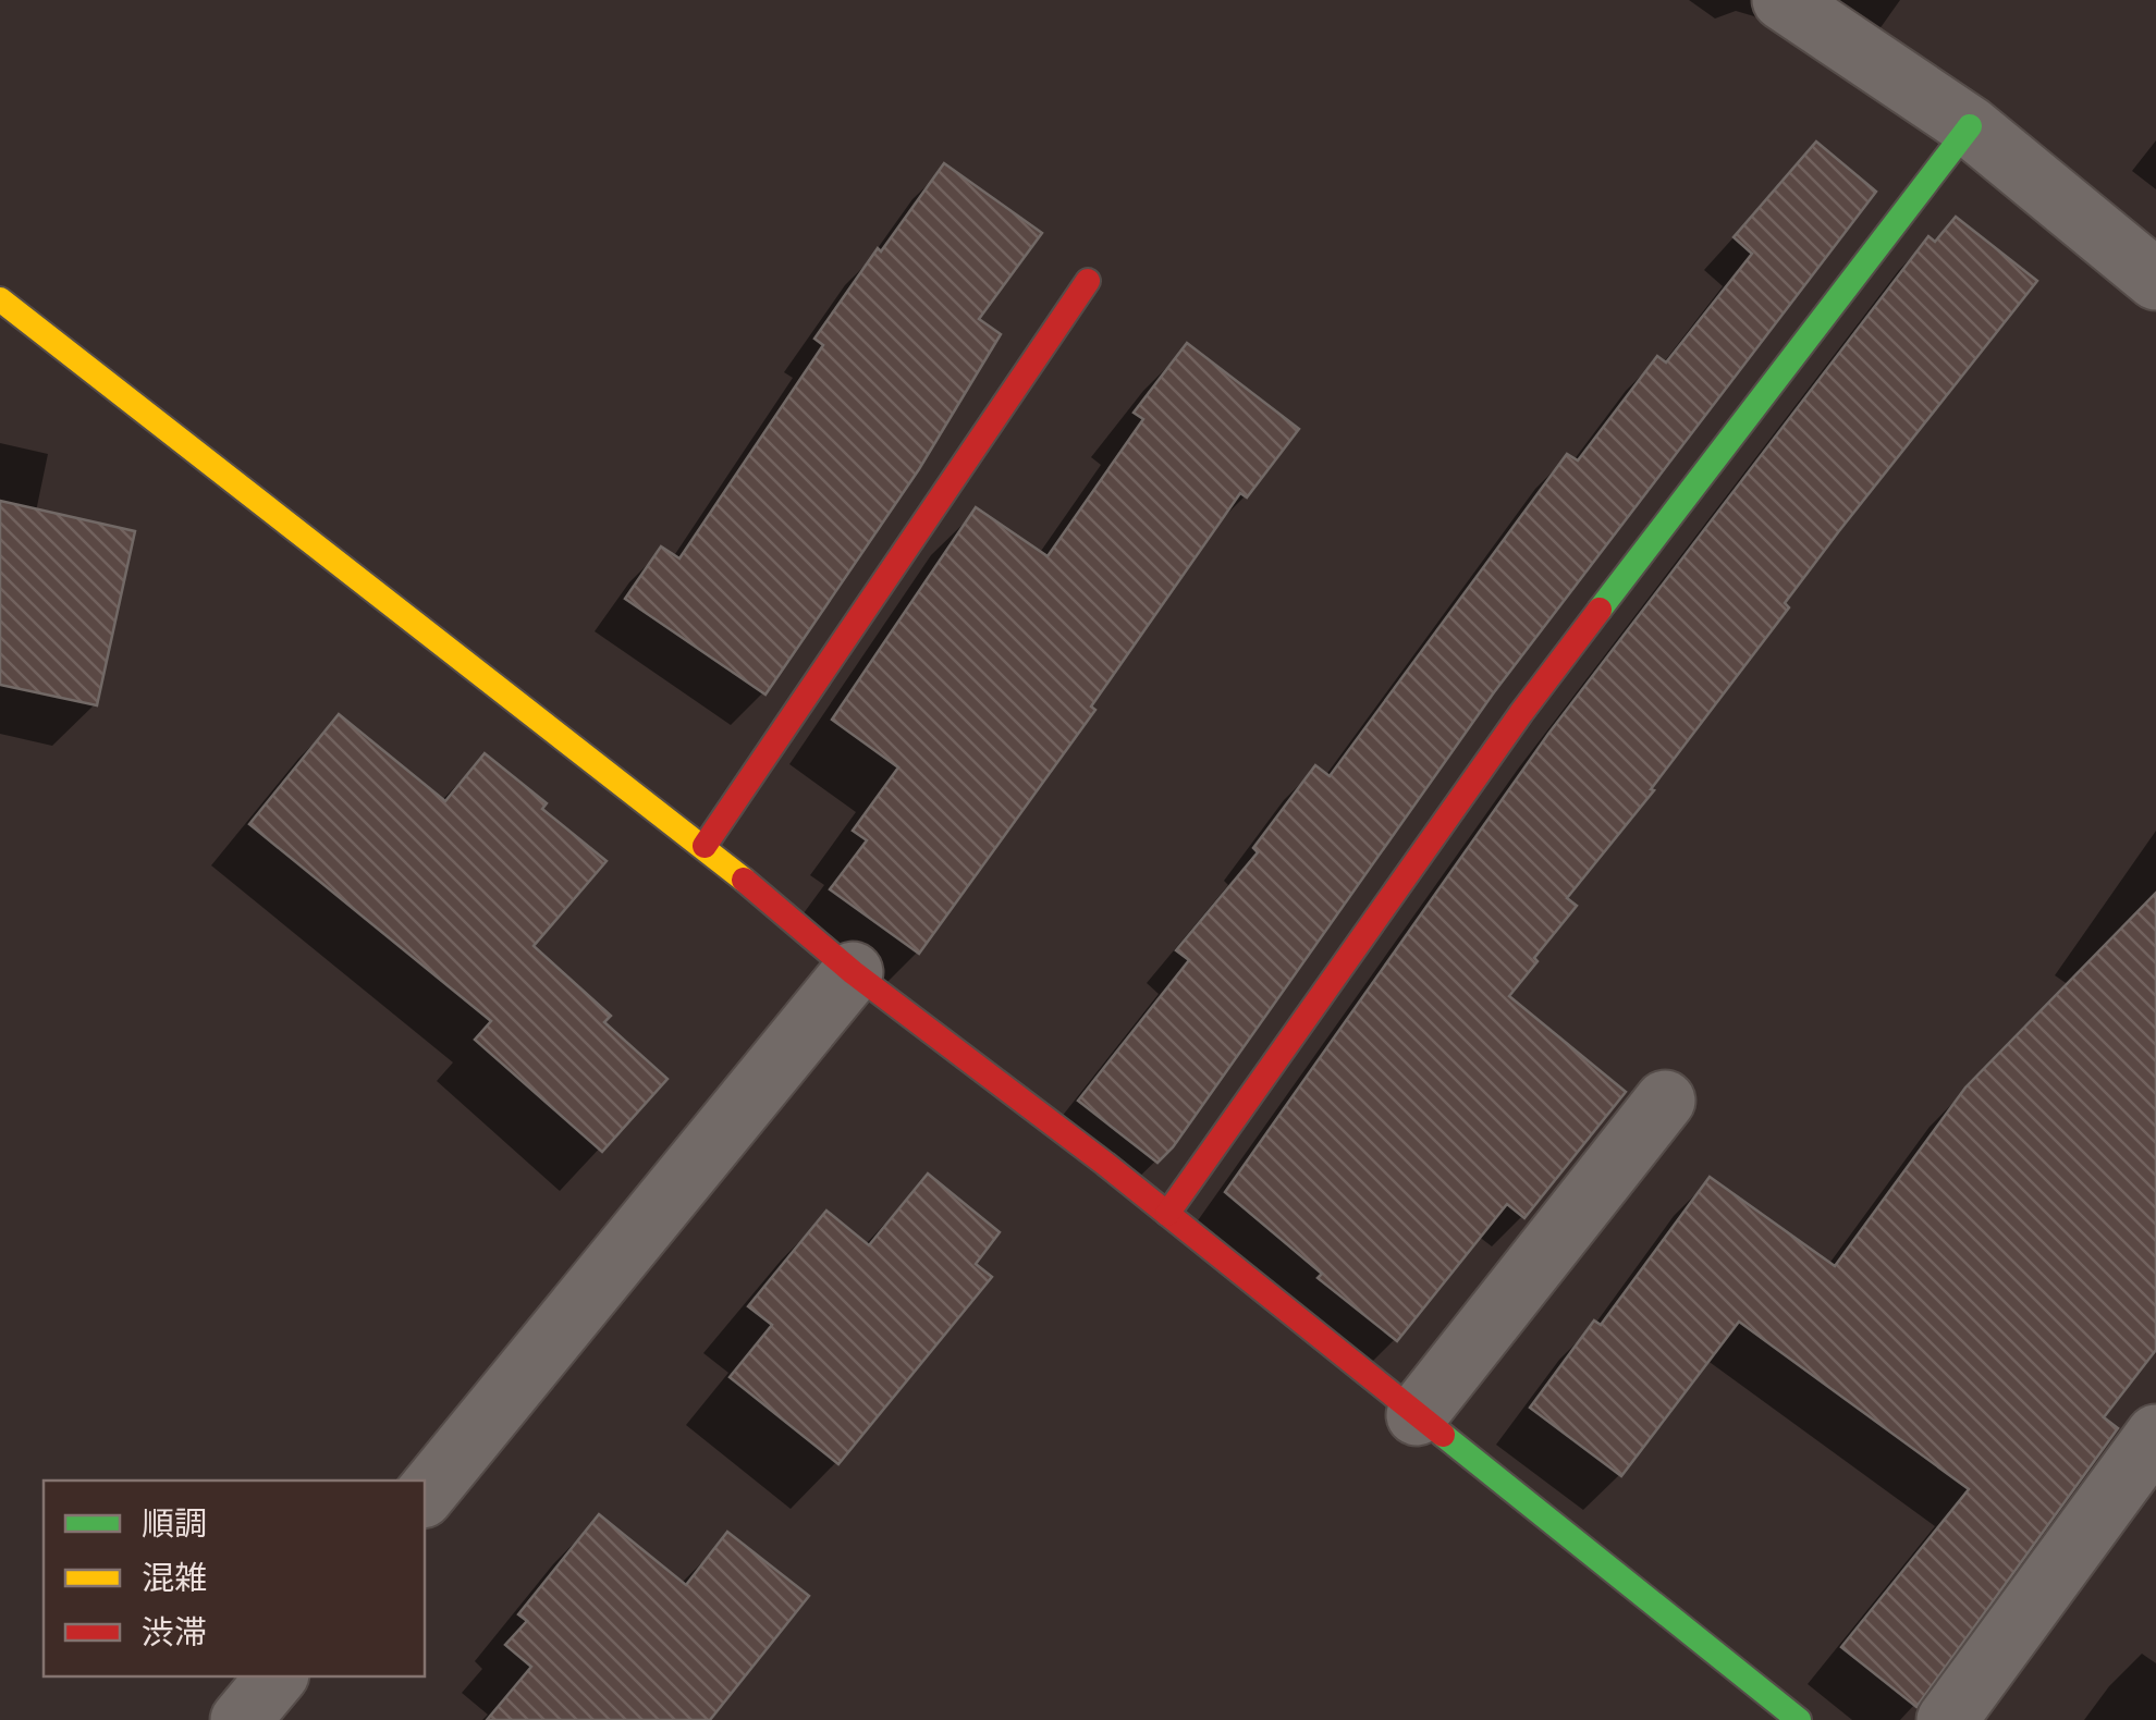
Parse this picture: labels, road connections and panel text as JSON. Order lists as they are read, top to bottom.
{
  "legend": ["順調", "混雑", "渋滞"]
}
